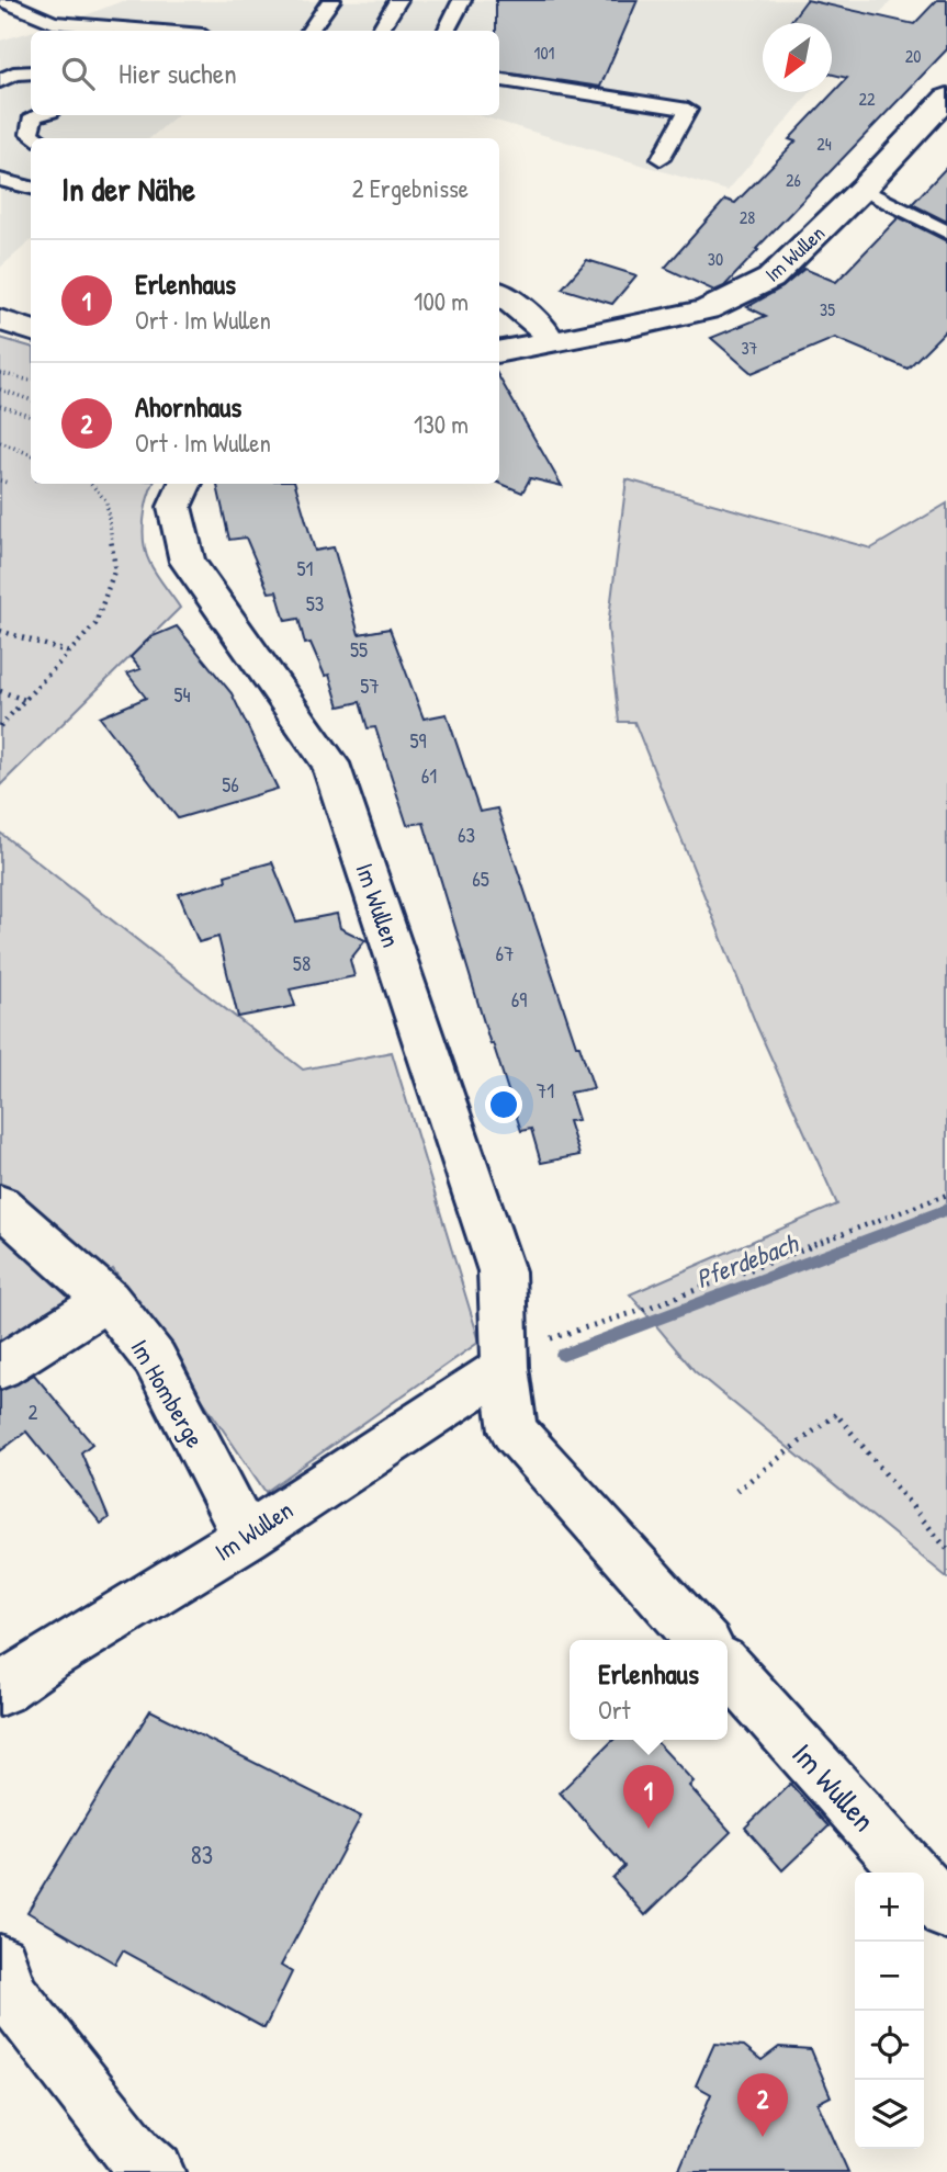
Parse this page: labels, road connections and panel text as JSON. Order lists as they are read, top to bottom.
{
  "streets": {
    "street": ["Im Wullen", "Im Homberge"]
  },
  "crossings": [
    ["Im Wullen", "Im Homberge"]
  ],
  "water": ["Pferdebach"],
  "house_numbers": [
    "101",
    "20",
    "22",
    "24",
    "26",
    "28",
    "30",
    "35",
    "37",
    "51",
    "53",
    "55",
    "57",
    "54",
    "59",
    "61",
    "56",
    "63",
    "65",
    "67",
    "58",
    "69",
    "71",
    "2",
    "83"
  ],
  "north": "bottom left",
  "page": {
    "search": "Hier suchen",
    "heading": ["In der Nähe", "2 Ergebnisse"],
    "list": [
      {
        "mark": "1",
        "name": "Erlenhaus",
        "note": "Ort · Im Wullen",
        "value": "100 m"
      },
      {
        "mark": "2",
        "name": "Ahornhaus",
        "note": "Ort · Im Wullen",
        "value": "130 m"
      }
    ],
    "popup": ["Erlenhaus", "Ort"],
    "pins": ["1", "2"],
    "map_buttons": ["+", "−"]
  }
}
